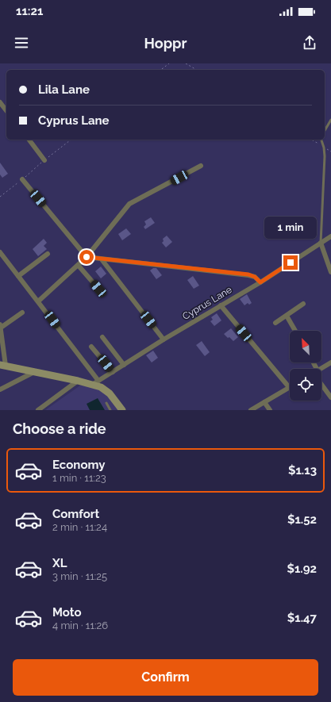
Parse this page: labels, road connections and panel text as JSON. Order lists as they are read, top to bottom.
{
  "streets": {
    "street": ["Cyprus Lane"]
  },
  "north": "top left",
  "page": {
    "status": "11:21",
    "header": "Hoppr",
    "banner": ["Lila Lane", "Cyprus Lane"],
    "bubble": "1 min",
    "heading": "Choose a ride",
    "list": [
      {
        "name": "Economy",
        "note": "1 min · 11:23",
        "value": "$1.13"
      },
      {
        "name": "Comfort",
        "note": "2 min · 11:24",
        "value": "$1.52"
      },
      {
        "name": "XL",
        "note": "3 min · 11:25",
        "value": "$1.92"
      },
      {
        "name": "Moto",
        "note": "4 min · 11:26",
        "value": "$1.47"
      }
    ],
    "buttons": "Confirm"
  }
}
